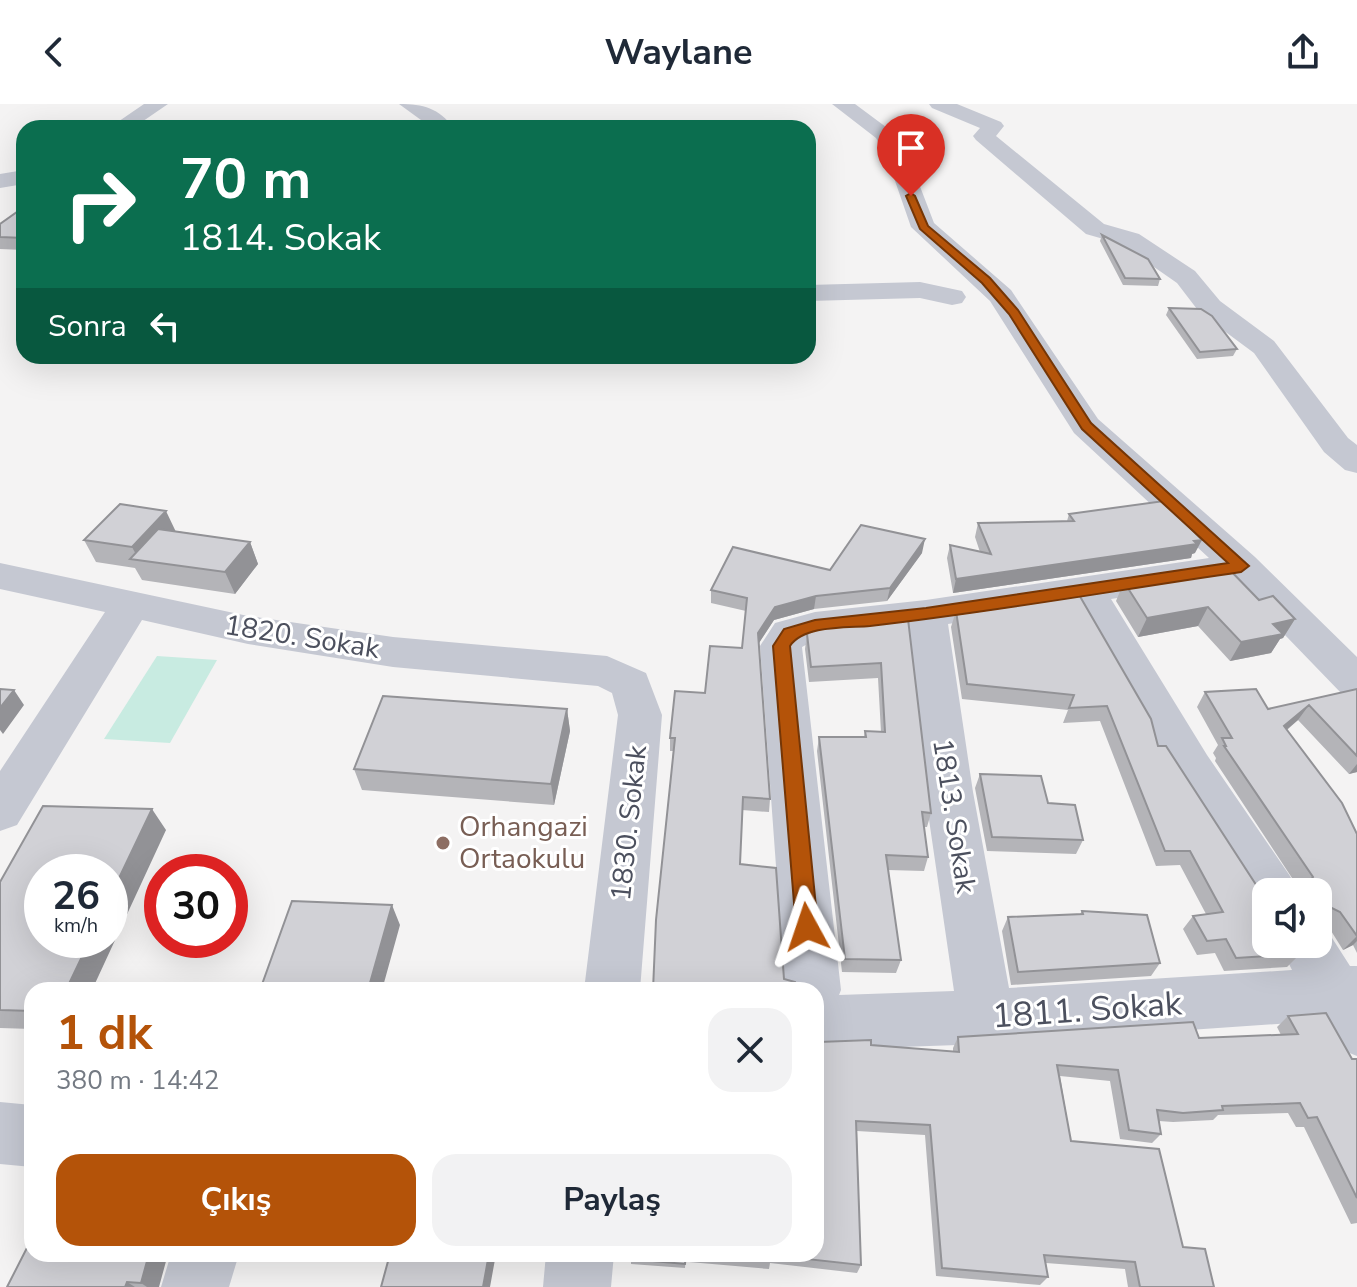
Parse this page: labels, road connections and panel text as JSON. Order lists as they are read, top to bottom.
{
  "streets": {
    "street": [
      "1820. Sokak",
      "1813. Sokak",
      "1830. Sokak",
      "1811. Sokak"
    ]
  },
  "crossings": [
    ["1820. Sokak", "1830. Sokak"],
    ["1813. Sokak", "1811. Sokak"]
  ],
  "places": ["Orhangazi Ortaokulu"],
  "page": {
    "header": "Waylane",
    "turn": ["70 m", "1814. Sokak"],
    "then": "Sonra",
    "speed": "26 km/h",
    "limit": "30",
    "heading": ["1 dk", "380 m · 14:42"],
    "buttons": ["Çıkış", "Paylaş"]
  }
}
